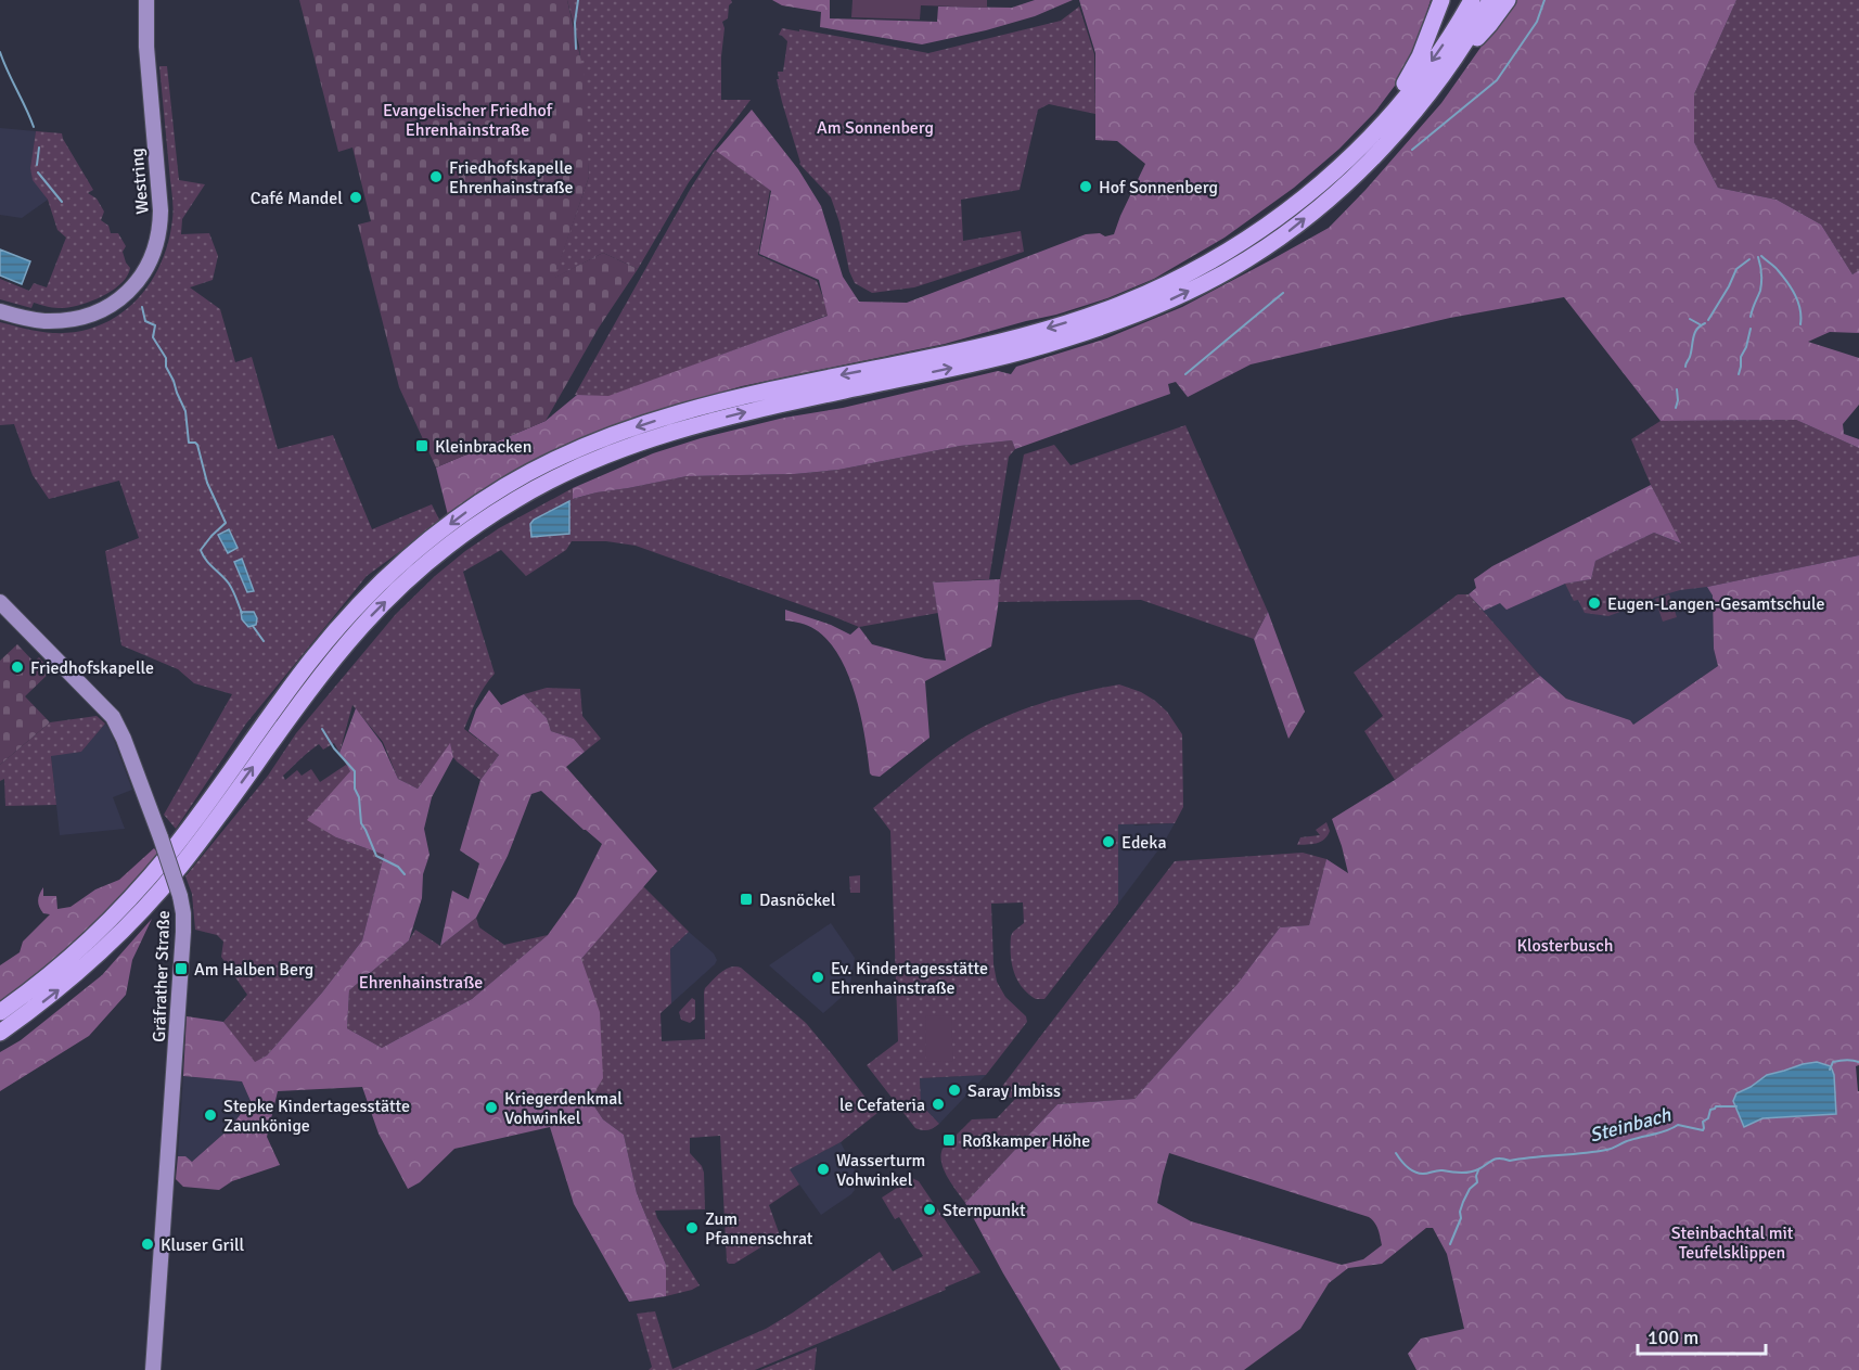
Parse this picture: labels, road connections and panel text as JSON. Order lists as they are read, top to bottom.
{
  "streets": {
    "main road": ["Westring", "Gräfrather Straße"]
  },
  "water": ["Steinbach"],
  "parks": [
    "Evangelischer Friedhof Ehrenhainstraße",
    "Am Sonnenberg",
    "Klosterbusch",
    "Ehrenhainstraße",
    "Steinbachtal mit Teufelsklippen"
  ],
  "places": {
    "other": [
      "Friedhofskapelle Ehrenhainstraße",
      "Hof Sonnenberg",
      "Café Mandel",
      "Eugen-Langen-Gesamtschule",
      "Friedhofskapelle",
      "Edeka",
      "Ev. Kindertagesstätte Ehrenhainstraße",
      "Saray Imbiss",
      "le Cefateria",
      "Kriegerdenkmal Vohwinkel",
      "Stepke Kindertagesstätte Zaunkönige",
      "Wasserturm Vohwinkel",
      "Sternpunkt",
      "Zum Pfannenschrat",
      "Kluser Grill"
    ],
    "transit": [
      "Kleinbracken",
      "Dasnöckel",
      "Am Halben Berg",
      "Roßkamper Höhe"
    ]
  },
  "scale_bar": "100 m"
}
